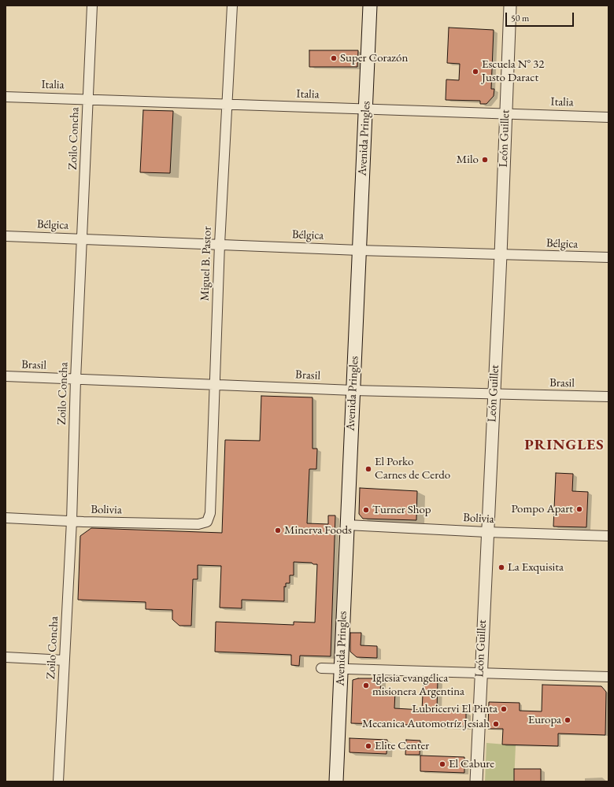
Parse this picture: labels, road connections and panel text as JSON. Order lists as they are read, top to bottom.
{
  "streets": {
    "main road": ["Avenida Pringles"],
    "street": [
      "Italia",
      "Zoilo Concha",
      "León Guillet",
      "Bélgica",
      "Miguel B. Pastor",
      "Brasil",
      "Bolivia"
    ]
  },
  "crossings": [
    ["Italia", "Zoilo Concha"],
    ["Italia", "Avenida Pringles"],
    ["Italia", "León Guillet"],
    ["Italia", "Miguel B. Pastor"],
    ["Zoilo Concha", "Bélgica"],
    ["Zoilo Concha", "Brasil"],
    ["Zoilo Concha", "Bolivia"],
    ["Avenida Pringles", "Bélgica"],
    ["Avenida Pringles", "Brasil"],
    ["Avenida Pringles", "Bolivia"],
    ["León Guillet", "Bélgica"],
    ["León Guillet", "Brasil"],
    ["León Guillet", "Bolivia"],
    ["Bélgica", "Miguel B. Pastor"],
    ["Miguel B. Pastor", "Brasil"],
    ["Miguel B. Pastor", "Bolivia"]
  ],
  "districts": ["PRINGLES"],
  "places": [
    "Super Corazón",
    "Escuela N° 32 Justo Daract",
    "Milo",
    "El Porko Carnes de Cerdo",
    "Pompo Apart",
    "Turner Shop",
    "Minerva Foods",
    "La Exquisita",
    "Iglesia evangélica misionera Argentina",
    "Lubricervi El Pinta",
    "Europa",
    "Mecanica Automotríz Jesiah",
    "Elite Center",
    "El Cabure"
  ],
  "scale_bar": "50 m"
}
